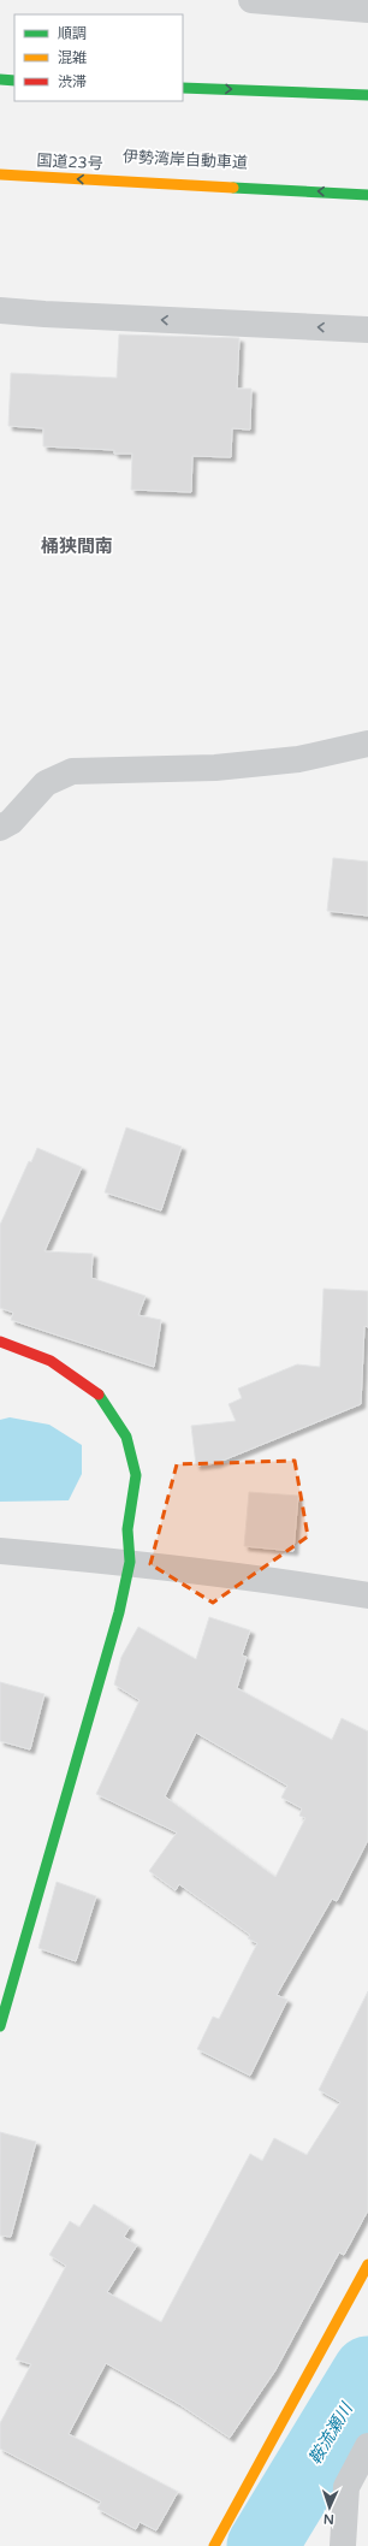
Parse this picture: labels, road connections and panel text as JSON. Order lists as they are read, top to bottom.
{
  "streets": {
    "main road": ["伊勢湾岸自動車道", "国道23号"]
  },
  "one_way": ["国道23号"],
  "districts": ["桶狭間南"],
  "water": ["鞍流瀬川"],
  "legend": ["順調", "混雑", "渋滞"],
  "north": "bottom"
}
